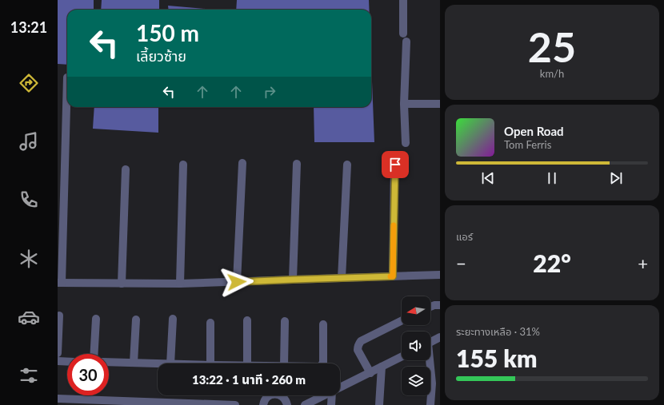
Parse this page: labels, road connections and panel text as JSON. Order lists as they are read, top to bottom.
{
  "north": "left",
  "page": {
    "tabs": "13:21",
    "tile": [
      ["25", "km/h"],
      "แอร์",
      ["ระยะทางเหลือ · 31%", "155 km"]
    ],
    "turn": ["150 m", "เลี้ยวซ้าย"],
    "song": ["Open Road", "Tom Ferris"],
    "heat": ["−", "22°", "+"],
    "limit": "30",
    "trip": "13:22 · 1 นาที · 260 m"
  }
}
